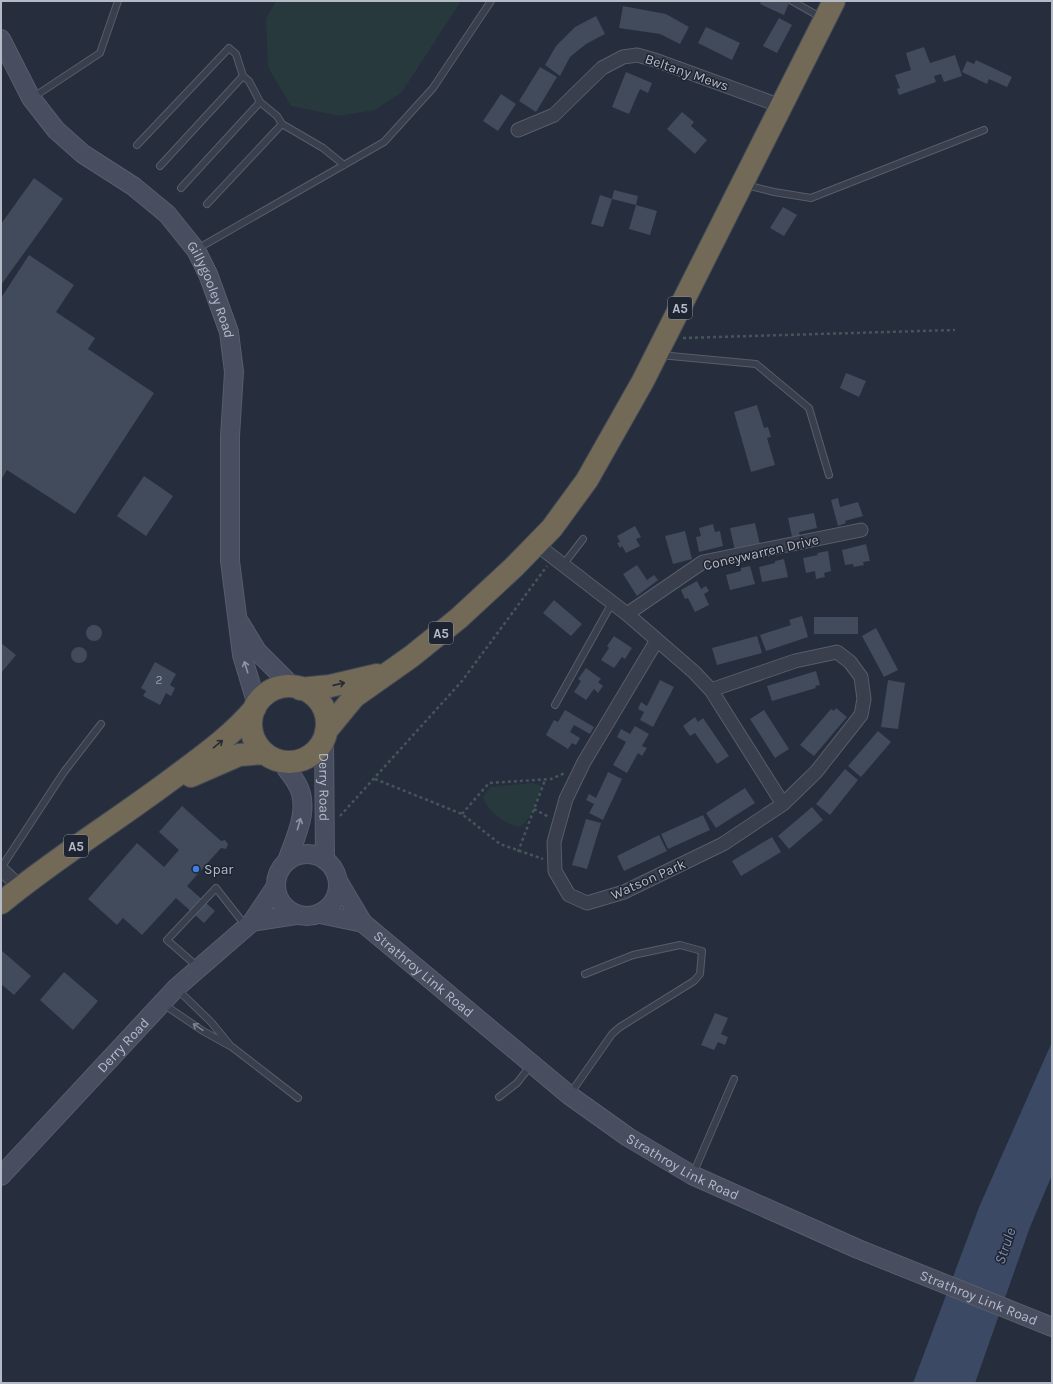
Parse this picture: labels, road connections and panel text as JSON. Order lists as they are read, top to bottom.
{
  "streets": {
    "highway": ["A5"],
    "main road": ["Gillygooley Road", "Derry Road", "Strathroy Link Road"],
    "street": ["Beltany Mews", "Coneywarren Drive", "Watson Park"]
  },
  "crossings": [
    ["Beltany Mews", "A5"],
    ["Gillygooley Road", "A5"],
    ["Gillygooley Road", "Derry Road"],
    ["A5", "Derry Road"],
    ["Derry Road", "Strathroy Link Road"]
  ],
  "water": ["Strule"],
  "places": ["Spar"],
  "house_numbers": ["2"]
}
